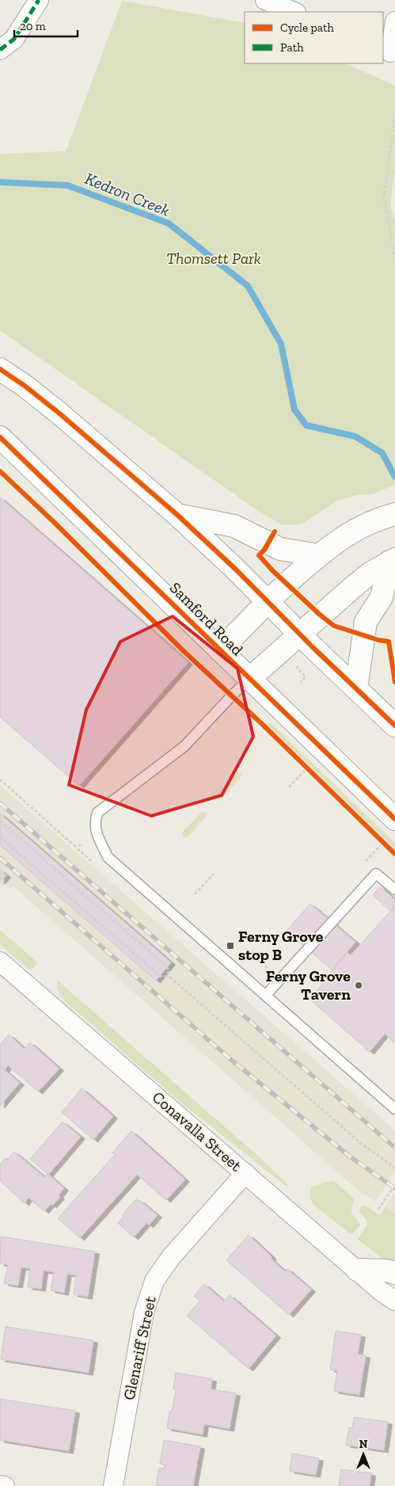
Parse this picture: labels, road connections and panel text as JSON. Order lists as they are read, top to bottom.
{
  "streets": {
    "main road": ["Samford Road"],
    "street": ["Conavalla Street", "Glenariff Street"]
  },
  "crossings": [
    ["Conavalla Street", "Glenariff Street"]
  ],
  "water": ["Kedron Creek"],
  "parks": ["Thomsett Park"],
  "places": {
    "transit": ["Ferny Grove stop B"],
    "other": ["Ferny Grove Tavern"]
  },
  "legend": ["Cycle path", "Path"],
  "scale_bar": "20 m",
  "north": "top"
}
